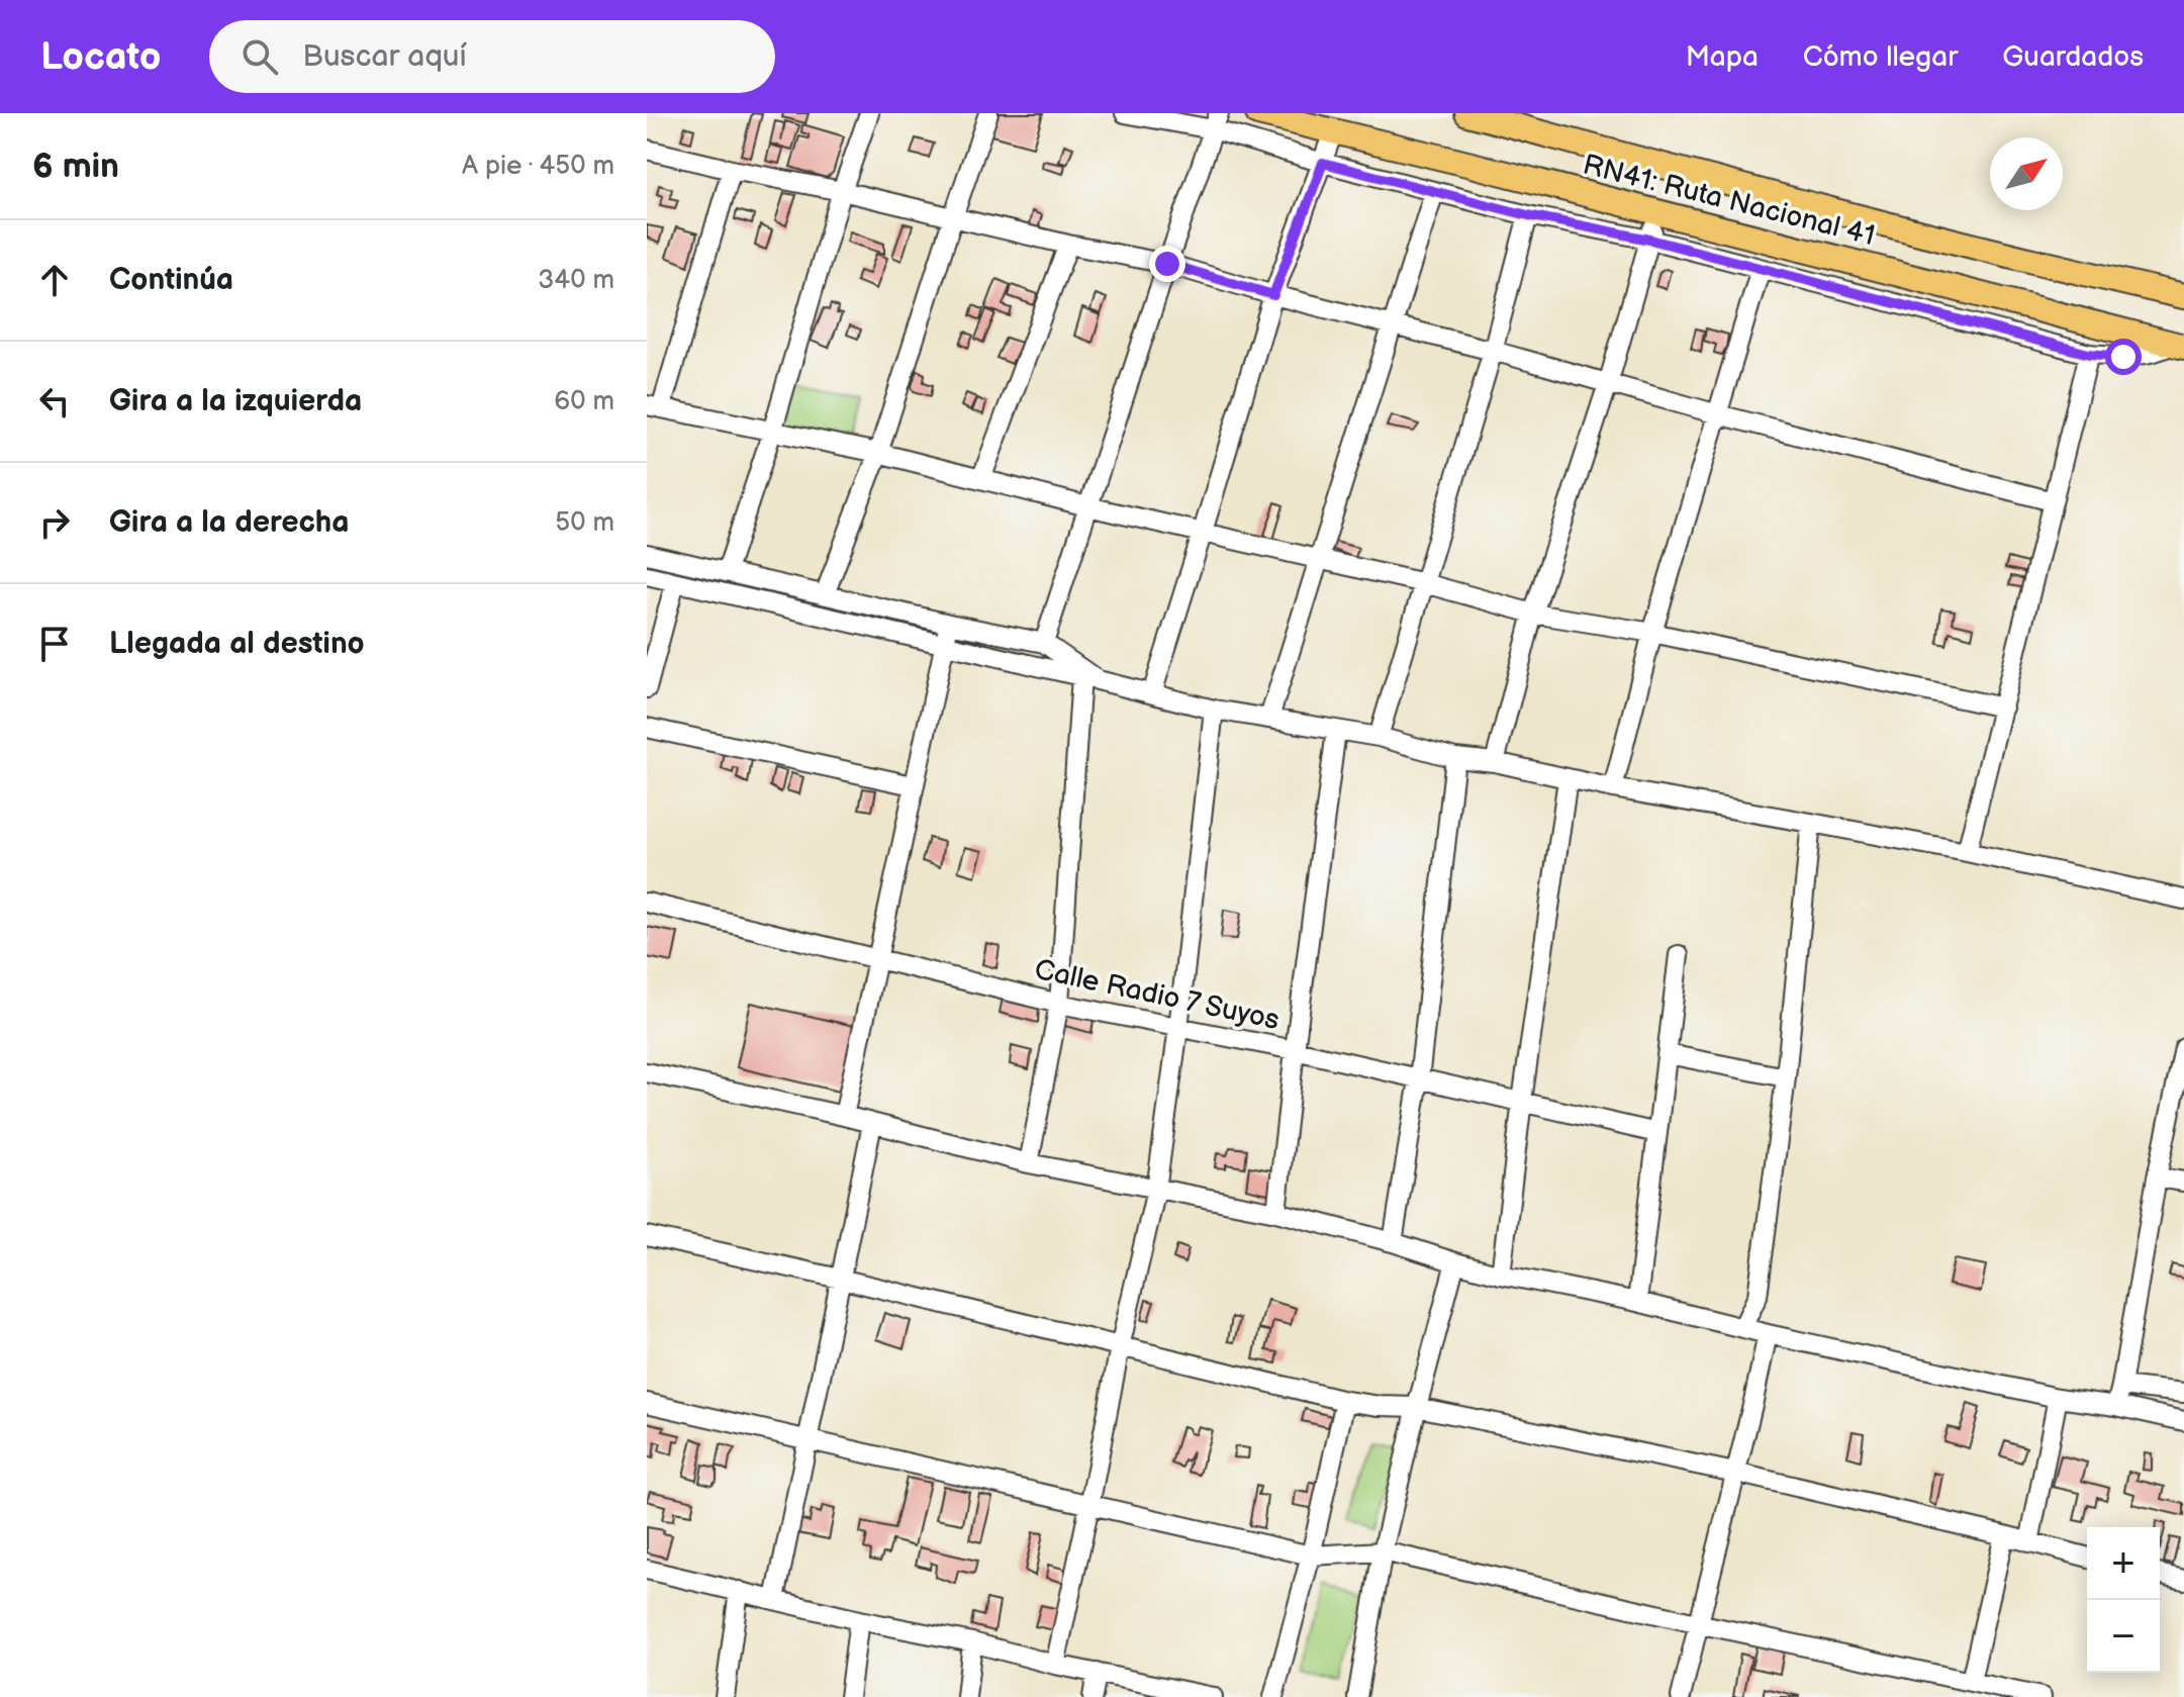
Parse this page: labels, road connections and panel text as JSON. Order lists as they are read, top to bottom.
{
  "streets": {
    "main road": ["RN41: Ruta Nacional 41"],
    "street": ["Calle Radio 7 Suyos"]
  },
  "north": "top right",
  "page": {
    "header": "Locato",
    "search": "Buscar aquí",
    "nav": ["Mapa", "Cómo llegar", "Guardados"],
    "heading": ["6 min", "A pie · 450 m"],
    "list": [
      ["Continúa", "340 m"],
      ["Gira a la izquierda", "60 m"],
      ["Gira a la derecha", "50 m"],
      "Llegada al destino"
    ],
    "map_buttons": ["+", "−"]
  }
}
